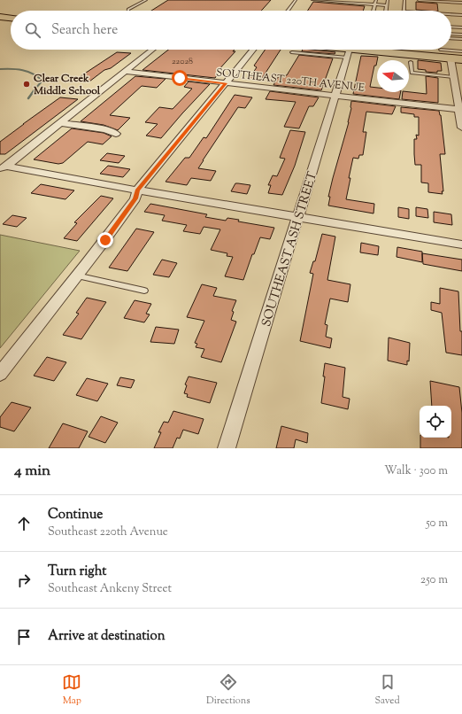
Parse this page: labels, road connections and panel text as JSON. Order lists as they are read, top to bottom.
{
  "streets": {
    "street": ["SOUTHEAST 220TH AVENUE", "SOUTHEAST ASH STREET"]
  },
  "crossings": [
    ["SOUTHEAST 220TH AVENUE", "SOUTHEAST ASH STREET"]
  ],
  "places": ["Clear Creek Middle School"],
  "house_numbers": ["22028"],
  "north": "left",
  "page": {
    "search": "Search here",
    "heading": ["4 min", "Walk · 300 m"],
    "list": [
      ["Continue", "Southeast 220th Avenue", "50 m"],
      ["Turn right", "Southeast Ankeny Street", "250 m"],
      "Arrive at destination"
    ],
    "nav": ["Map", "Directions", "Saved"]
  }
}
